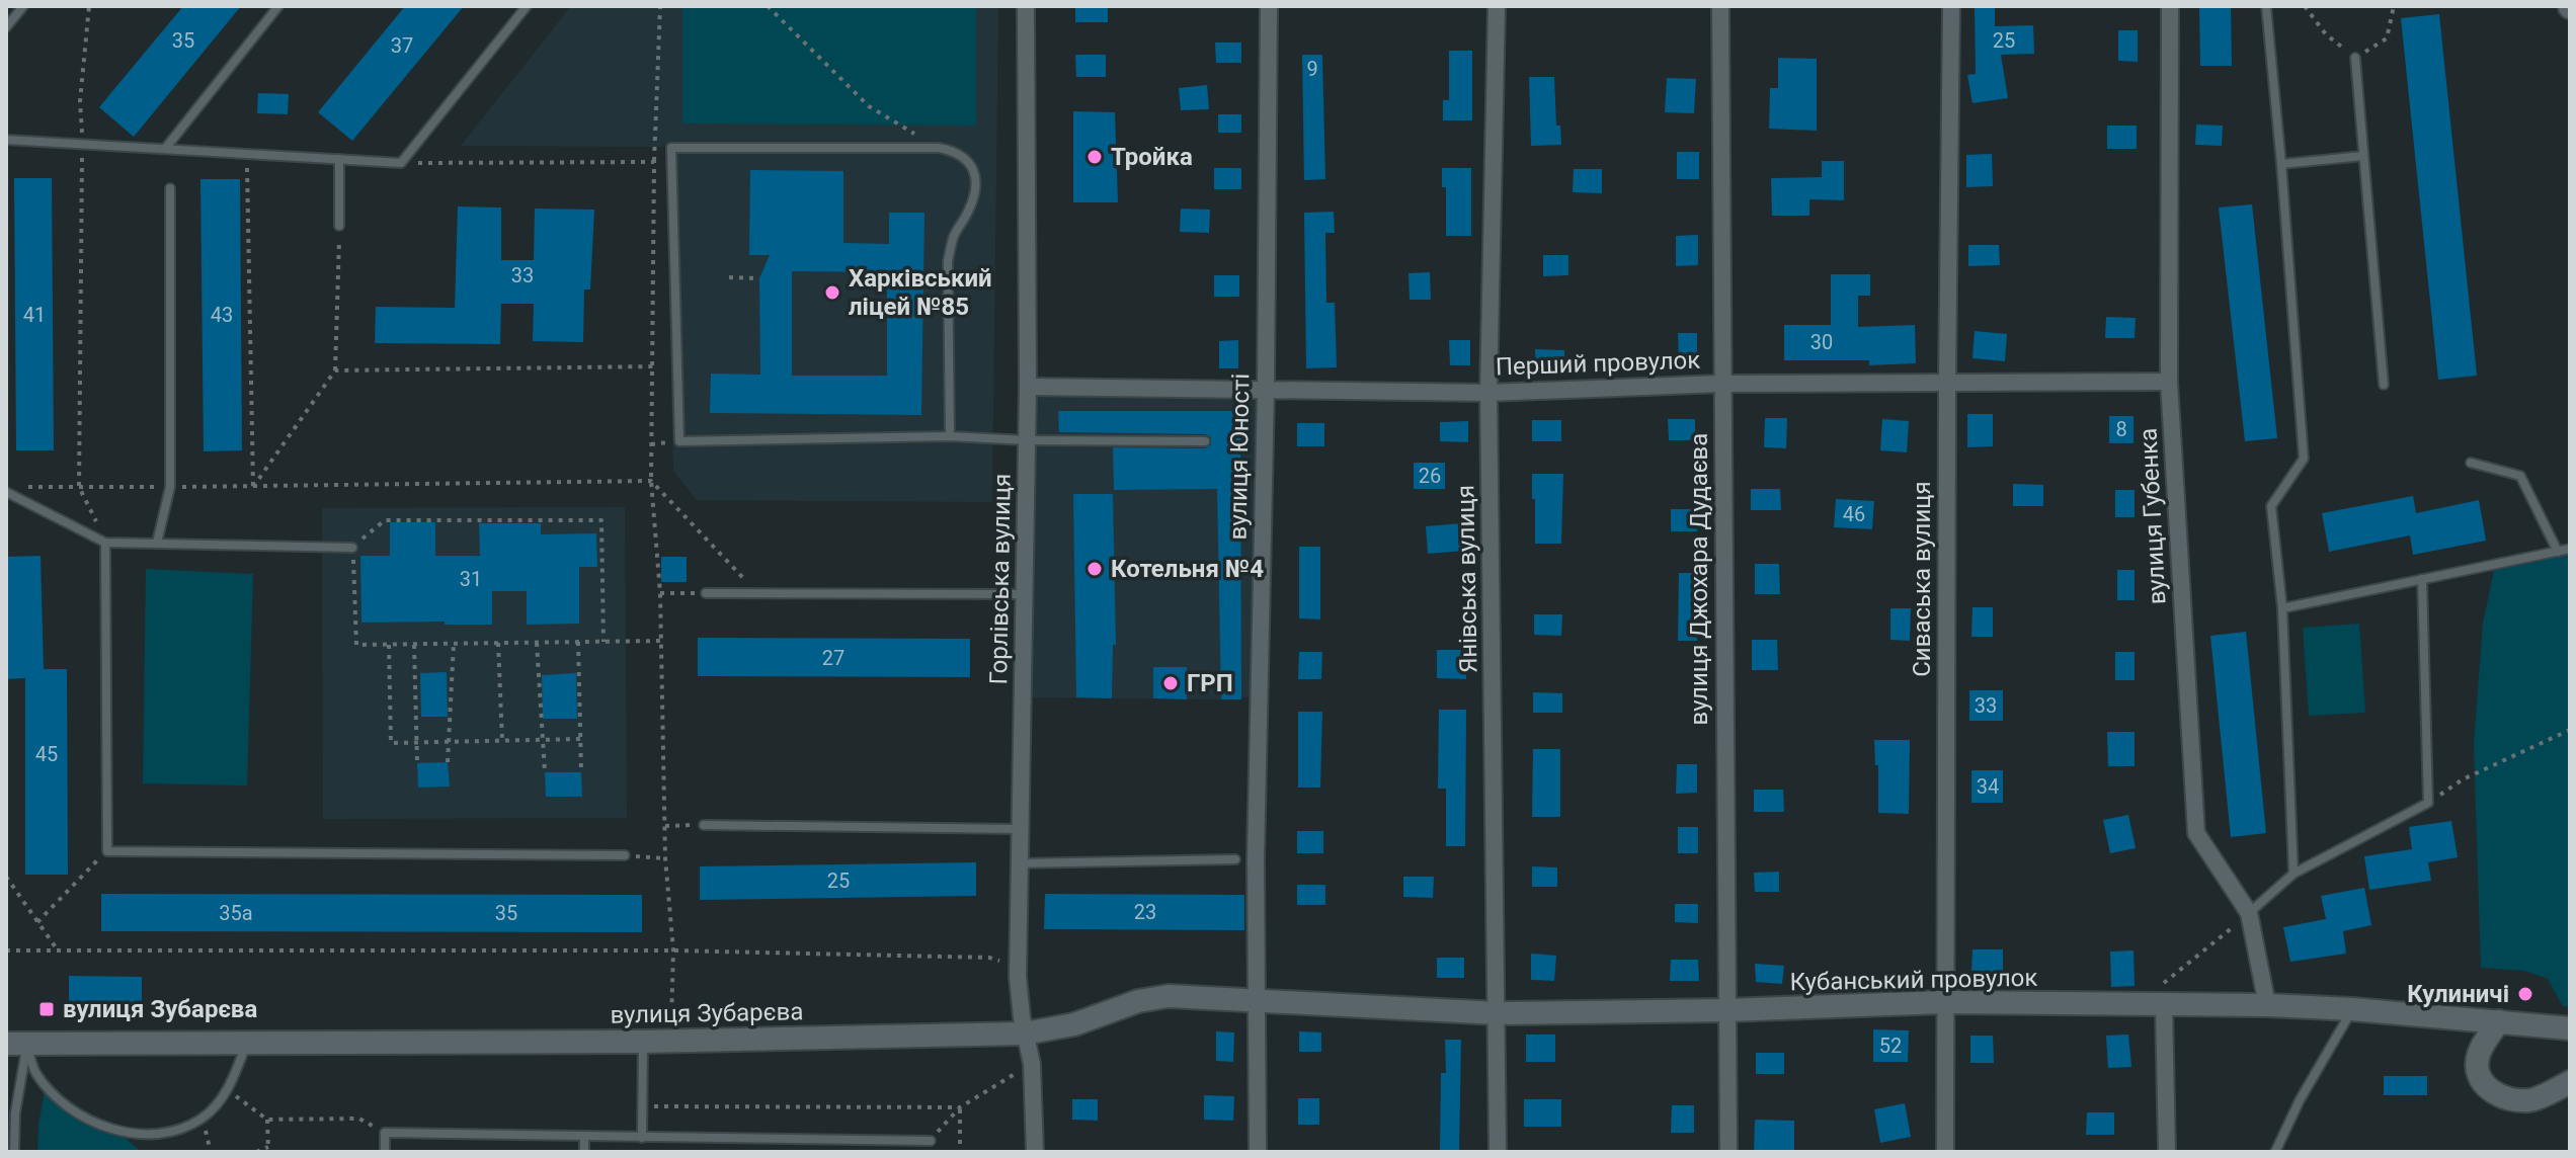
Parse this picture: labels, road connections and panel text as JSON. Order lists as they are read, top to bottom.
{
  "streets": {
    "street": [
      "Перший провулок",
      "вулиця Юності",
      "вулиця Губенка",
      "Горлівська вулиця",
      "Янівська вулиця",
      "вулиця Джохара Дудаєва",
      "Сиваська вулиця",
      "Кубанський провулок",
      "вулиця Зубарєва"
    ]
  },
  "crossings": [
    ["Перший провулок", "вулиця Юності"],
    ["Перший провулок", "вулиця Губенка"],
    ["Перший провулок", "Горлівська вулиця"],
    ["Перший провулок", "Янівська вулиця"],
    ["Перший провулок", "вулиця Джохара Дудаєва"],
    ["Перший провулок", "Сиваська вулиця"],
    ["вулиця Юності", "Кубанський провулок"],
    ["вулиця Юності", "вулиця Зубарєва"],
    ["вулиця Губенка", "Кубанський провулок"],
    ["Горлівська вулиця", "вулиця Зубарєва"],
    ["Янівська вулиця", "Кубанський провулок"],
    ["вулиця Джохара Дудаєва", "Кубанський провулок"],
    ["Сиваська вулиця", "Кубанський провулок"],
    ["Кубанський провулок", "вулиця Зубарєва"]
  ],
  "places": {
    "other": [
      "Тройка",
      "Харківський ліцей №85",
      "Котельня №4",
      "ГРП",
      "Кулиничі"
    ],
    "transit": ["вулиця Зубарєва"]
  },
  "house_numbers": [
    "35",
    "25",
    "37",
    "9",
    "33",
    "41",
    "43",
    "30",
    "8",
    "26",
    "46",
    "31",
    "27",
    "33",
    "45",
    "34",
    "25",
    "23",
    "35а",
    "35",
    "52"
  ]
}
